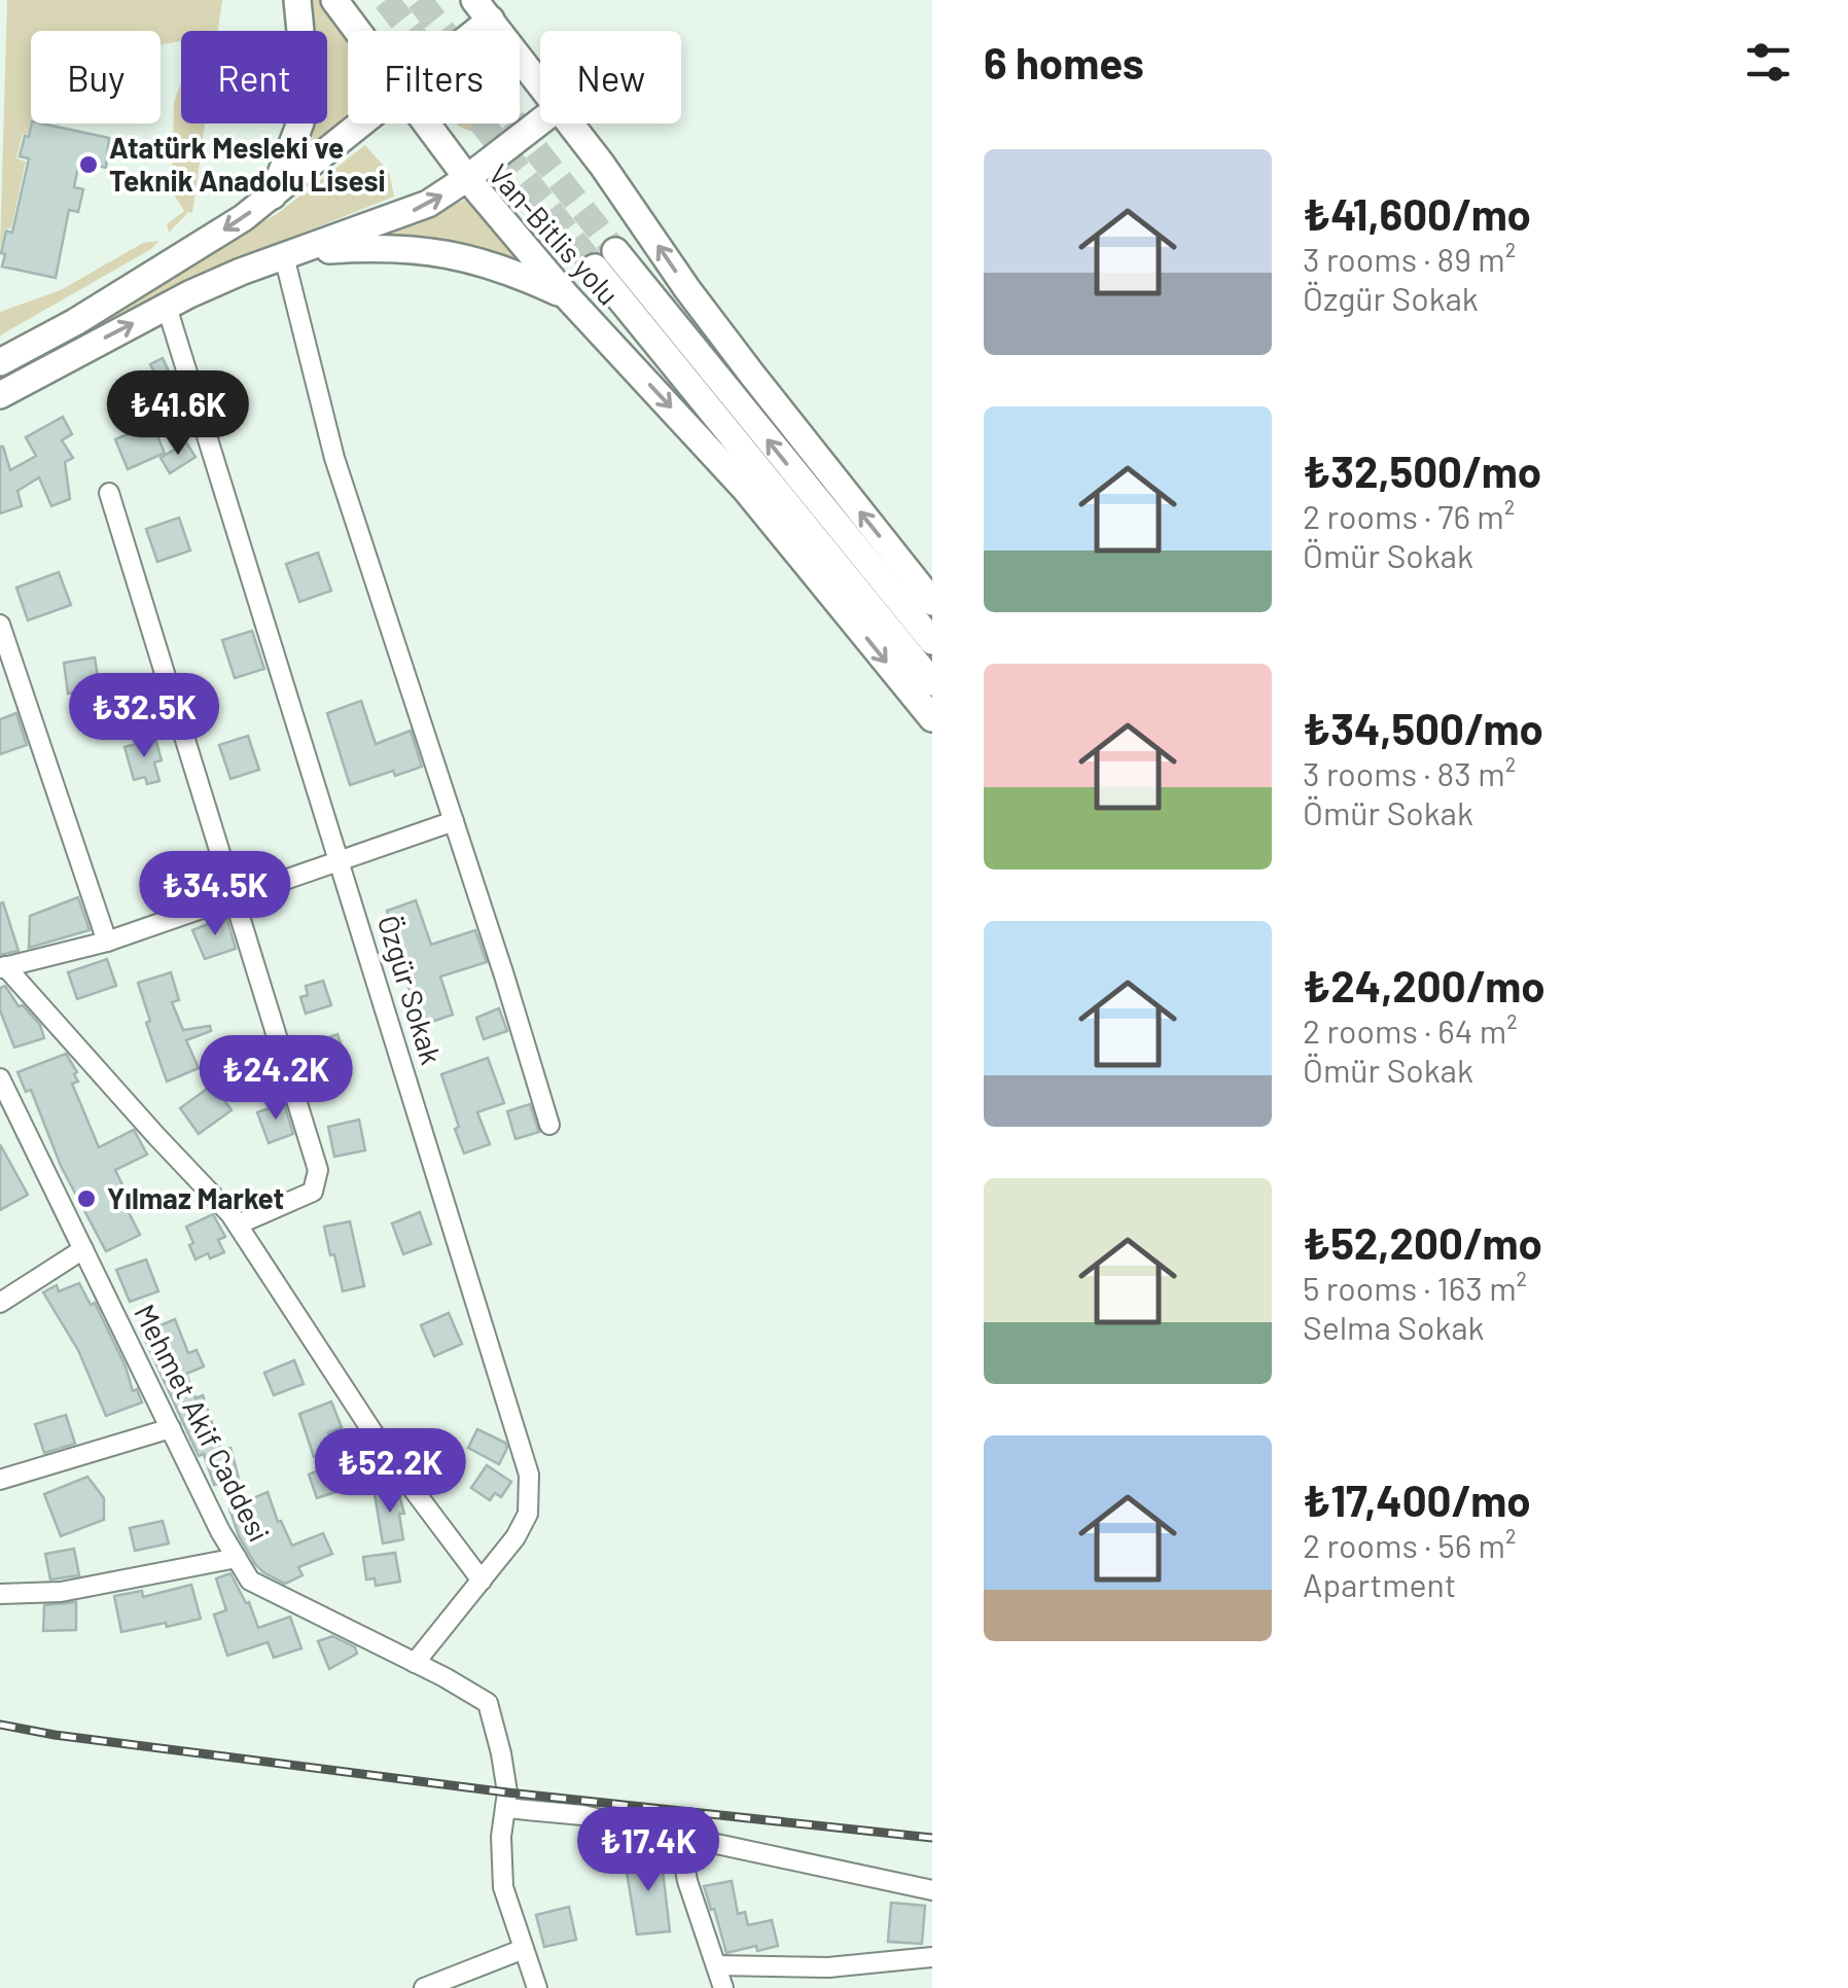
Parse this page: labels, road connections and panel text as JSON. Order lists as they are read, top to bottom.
{
  "streets": {
    "highway": ["Van-Bitlis yolu"],
    "street": ["Özgür Sokak", "Mehmet Akif Caddesi"]
  },
  "crossings": [
    ["Van-Bitlis yolu", "Özgür Sokak"],
    ["Özgür Sokak", "Mehmet Akif Caddesi"]
  ],
  "one_way": ["Van-Bitlis yolu"],
  "places": ["Atatürk Mesleki ve Teknik Anadolu Lisesi", "Yılmaz Market"],
  "page": {
    "heading": "6 homes",
    "chip": [
      "Buy",
      "Rent",
      "Filters",
      "New"
    ],
    "list": [
      {
        "name": "₺41,600/mo",
        "note": "3 rooms · 89 m² · Özgür Sokak"
      },
      {
        "name": "₺32,500/mo",
        "note": "2 rooms · 76 m² · Ömür Sokak"
      },
      {
        "name": "₺34,500/mo",
        "note": "3 rooms · 83 m² · Ömür Sokak"
      },
      {
        "name": "₺24,200/mo",
        "note": "2 rooms · 64 m² · Ömür Sokak"
      },
      {
        "name": "₺52,200/mo",
        "note": "5 rooms · 163 m² · Selma Sokak"
      },
      {
        "name": "₺17,400/mo",
        "note": "2 rooms · 56 m² · Apartment"
      }
    ],
    "price": [
      "₺41.6K",
      "₺32.5K",
      "₺34.5K",
      "₺24.2K",
      "₺52.2K",
      "₺17.4K"
    ]
  }
}
